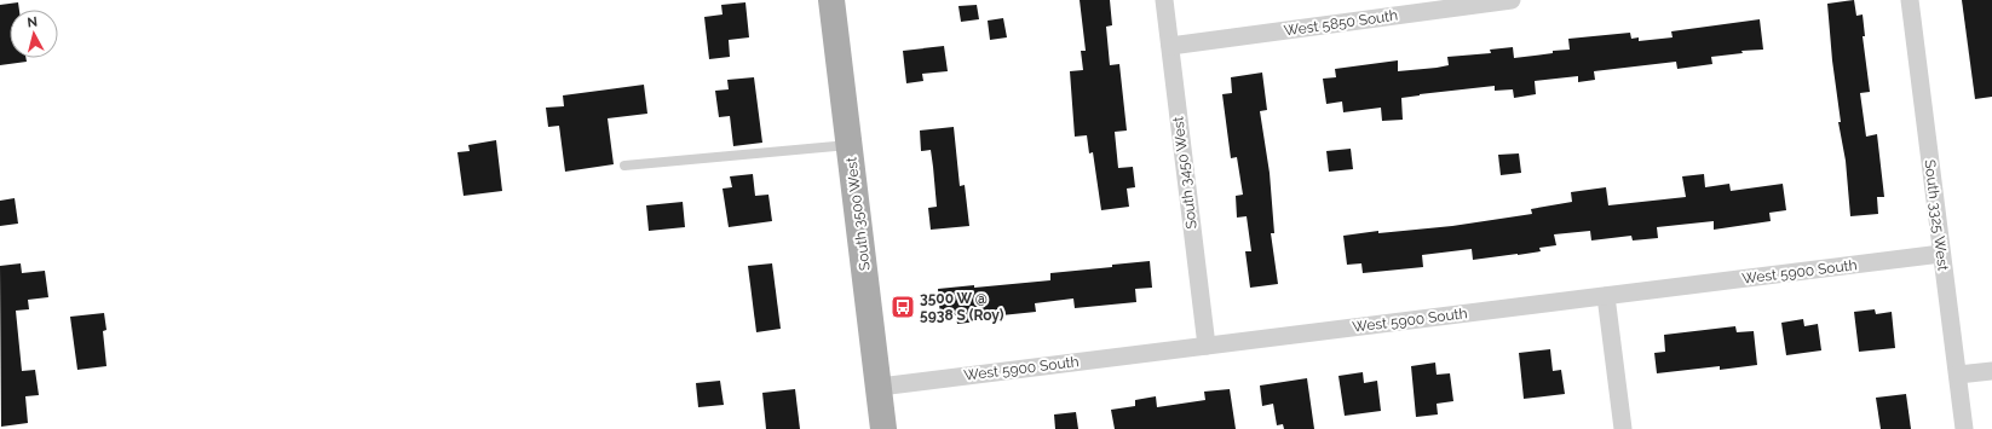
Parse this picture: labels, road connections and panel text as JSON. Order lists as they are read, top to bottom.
{
  "streets": {
    "main road": ["South 3500 West"],
    "street": [
      "West 5850 South",
      "South 3450 West",
      "South 3325 West",
      "West 5900 South"
    ]
  },
  "crossings": [
    ["West 5850 South", "South 3450 West"],
    ["South 3450 West", "West 5900 South"],
    ["South 3500 West", "West 5900 South"],
    ["South 3325 West", "West 5900 South"]
  ],
  "places": {
    "bus stop": ["3500 W @ 5938 S (Roy)"]
  },
  "north": "top"
}
